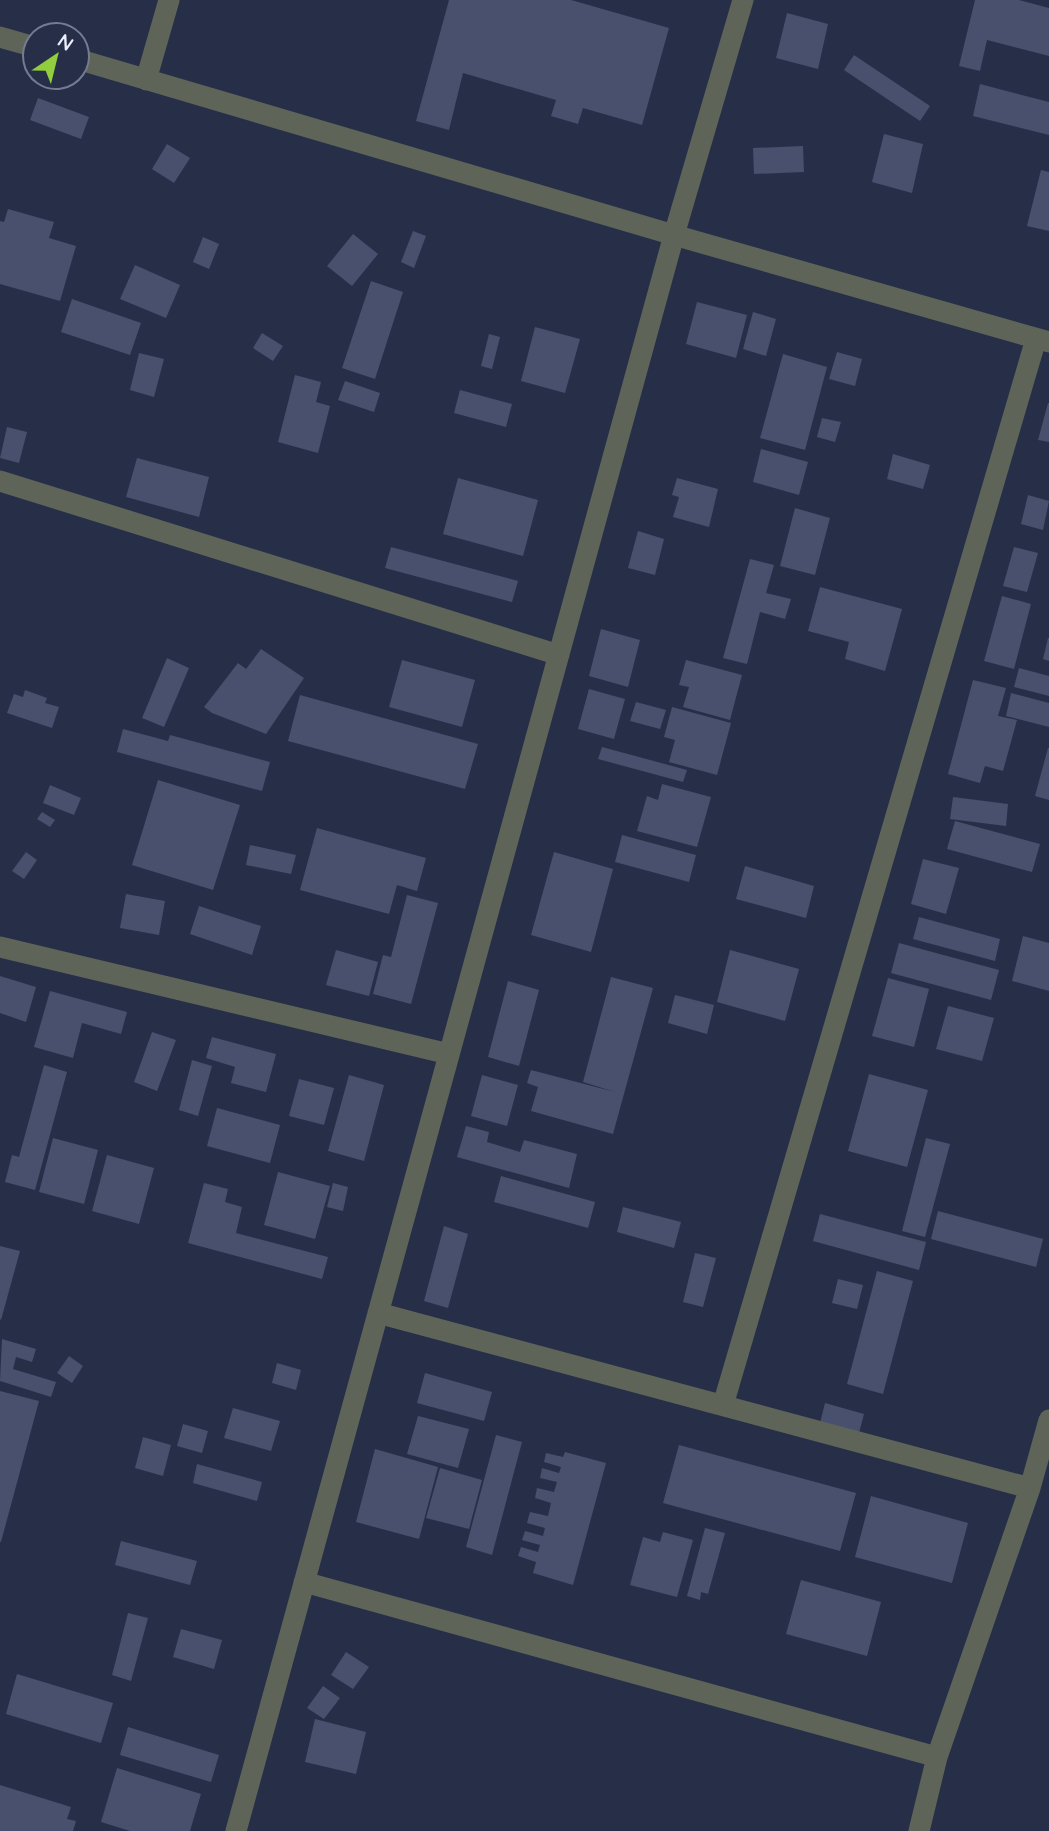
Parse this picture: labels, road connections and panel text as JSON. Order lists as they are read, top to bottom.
{
  "north": "top right"
}
